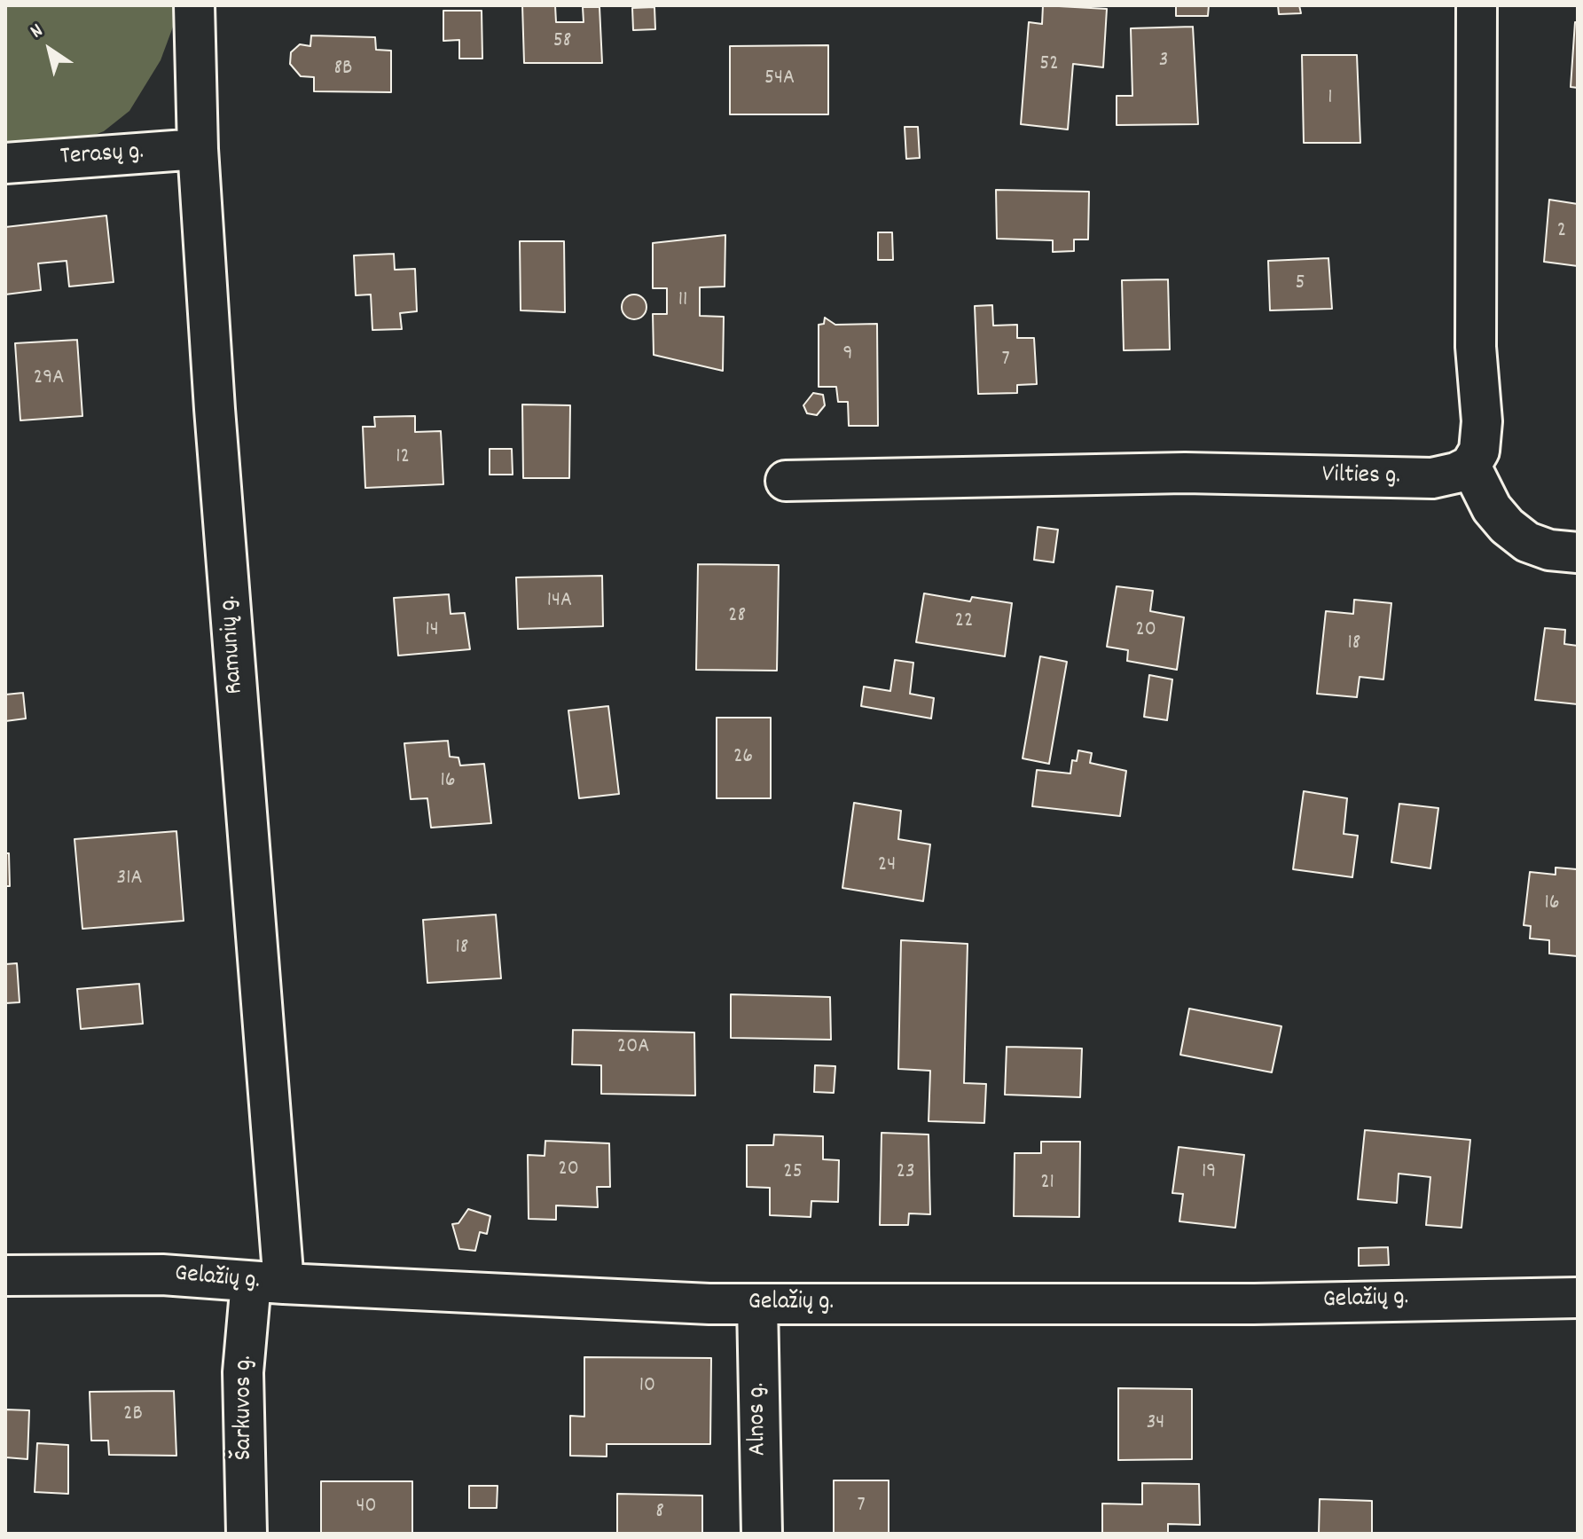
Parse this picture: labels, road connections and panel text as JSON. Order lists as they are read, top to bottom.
{
  "streets": {
    "street": [
      "Terasų g.",
      "Vilties g.",
      "Ramunių g.",
      "Gelažių g.",
      "Šarkuvos g.",
      "Alnos g."
    ]
  },
  "crossings": [
    ["Terasų g.", "Ramunių g."],
    ["Ramunių g.", "Gelažių g."],
    ["Ramunių g.", "Šarkuvos g."],
    ["Gelažių g.", "Šarkuvos g."],
    ["Gelažių g.", "Alnos g."]
  ],
  "house_numbers": [
    "58",
    "3",
    "52",
    "8B",
    "54A",
    "1",
    "2",
    "5",
    "11",
    "9",
    "7",
    "29A",
    "12",
    "14A",
    "28",
    "22",
    "14",
    "20",
    "18",
    "26",
    "16",
    "24",
    "31A",
    "16",
    "18",
    "20A",
    "20",
    "25",
    "23",
    "19",
    "21",
    "10",
    "2B",
    "34",
    "7",
    "40",
    "8"
  ],
  "north": "top left"
}
